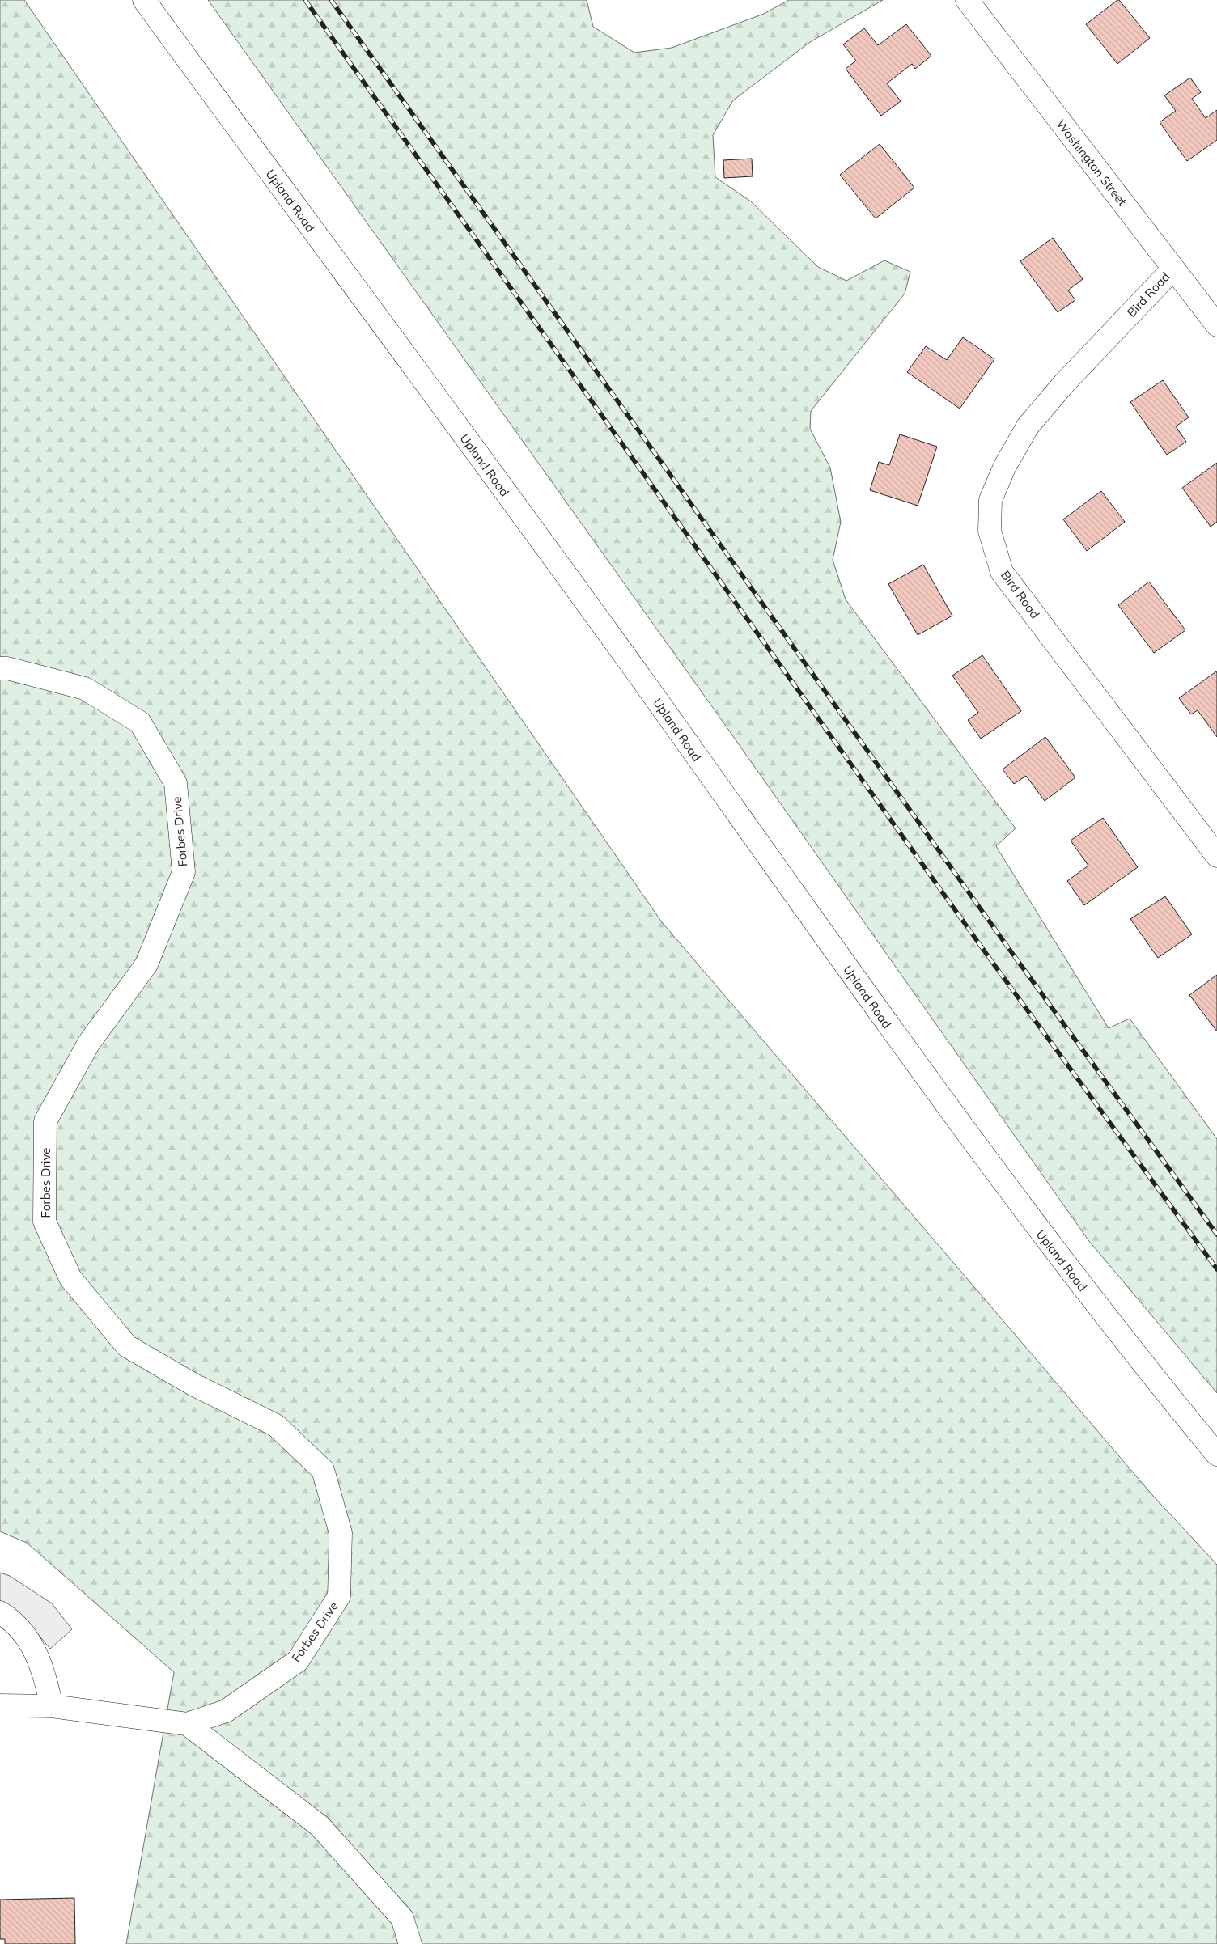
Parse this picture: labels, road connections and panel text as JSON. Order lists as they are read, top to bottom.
{
  "streets": {
    "main road": [
      "Washington Street",
      "Upland Road",
      "Bird Road",
      "Forbes Drive"
    ]
  },
  "crossings": [
    ["Washington Street", "Bird Road"]
  ]
}
